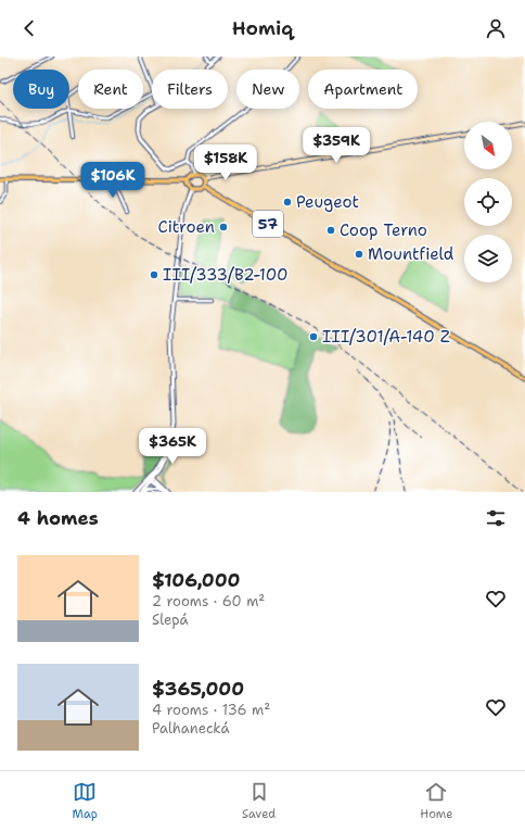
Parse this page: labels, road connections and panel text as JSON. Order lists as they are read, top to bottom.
{
  "streets": {
    "main road": ["57"]
  },
  "places": [
    "Peugeot",
    "Citroen",
    "Coop Terno",
    "Mountfield",
    "III/333/B2-100",
    "III/301/A-140 Z"
  ],
  "north": "bottom right",
  "page": {
    "header": "Homiq",
    "chip": [
      "Buy",
      "Rent",
      "Filters",
      "New",
      "Apartment"
    ],
    "price": [
      "$359K",
      "$158K",
      "$106K",
      "$365K"
    ],
    "heading": "4 homes",
    "list": [
      {
        "name": "$106,000",
        "note": "2 rooms · 60 m² · Slepá"
      },
      {
        "name": "$365,000",
        "note": "4 rooms · 136 m² · Palhanecká"
      }
    ],
    "tabs": ["Map", "Saved", "Home"]
  }
}
